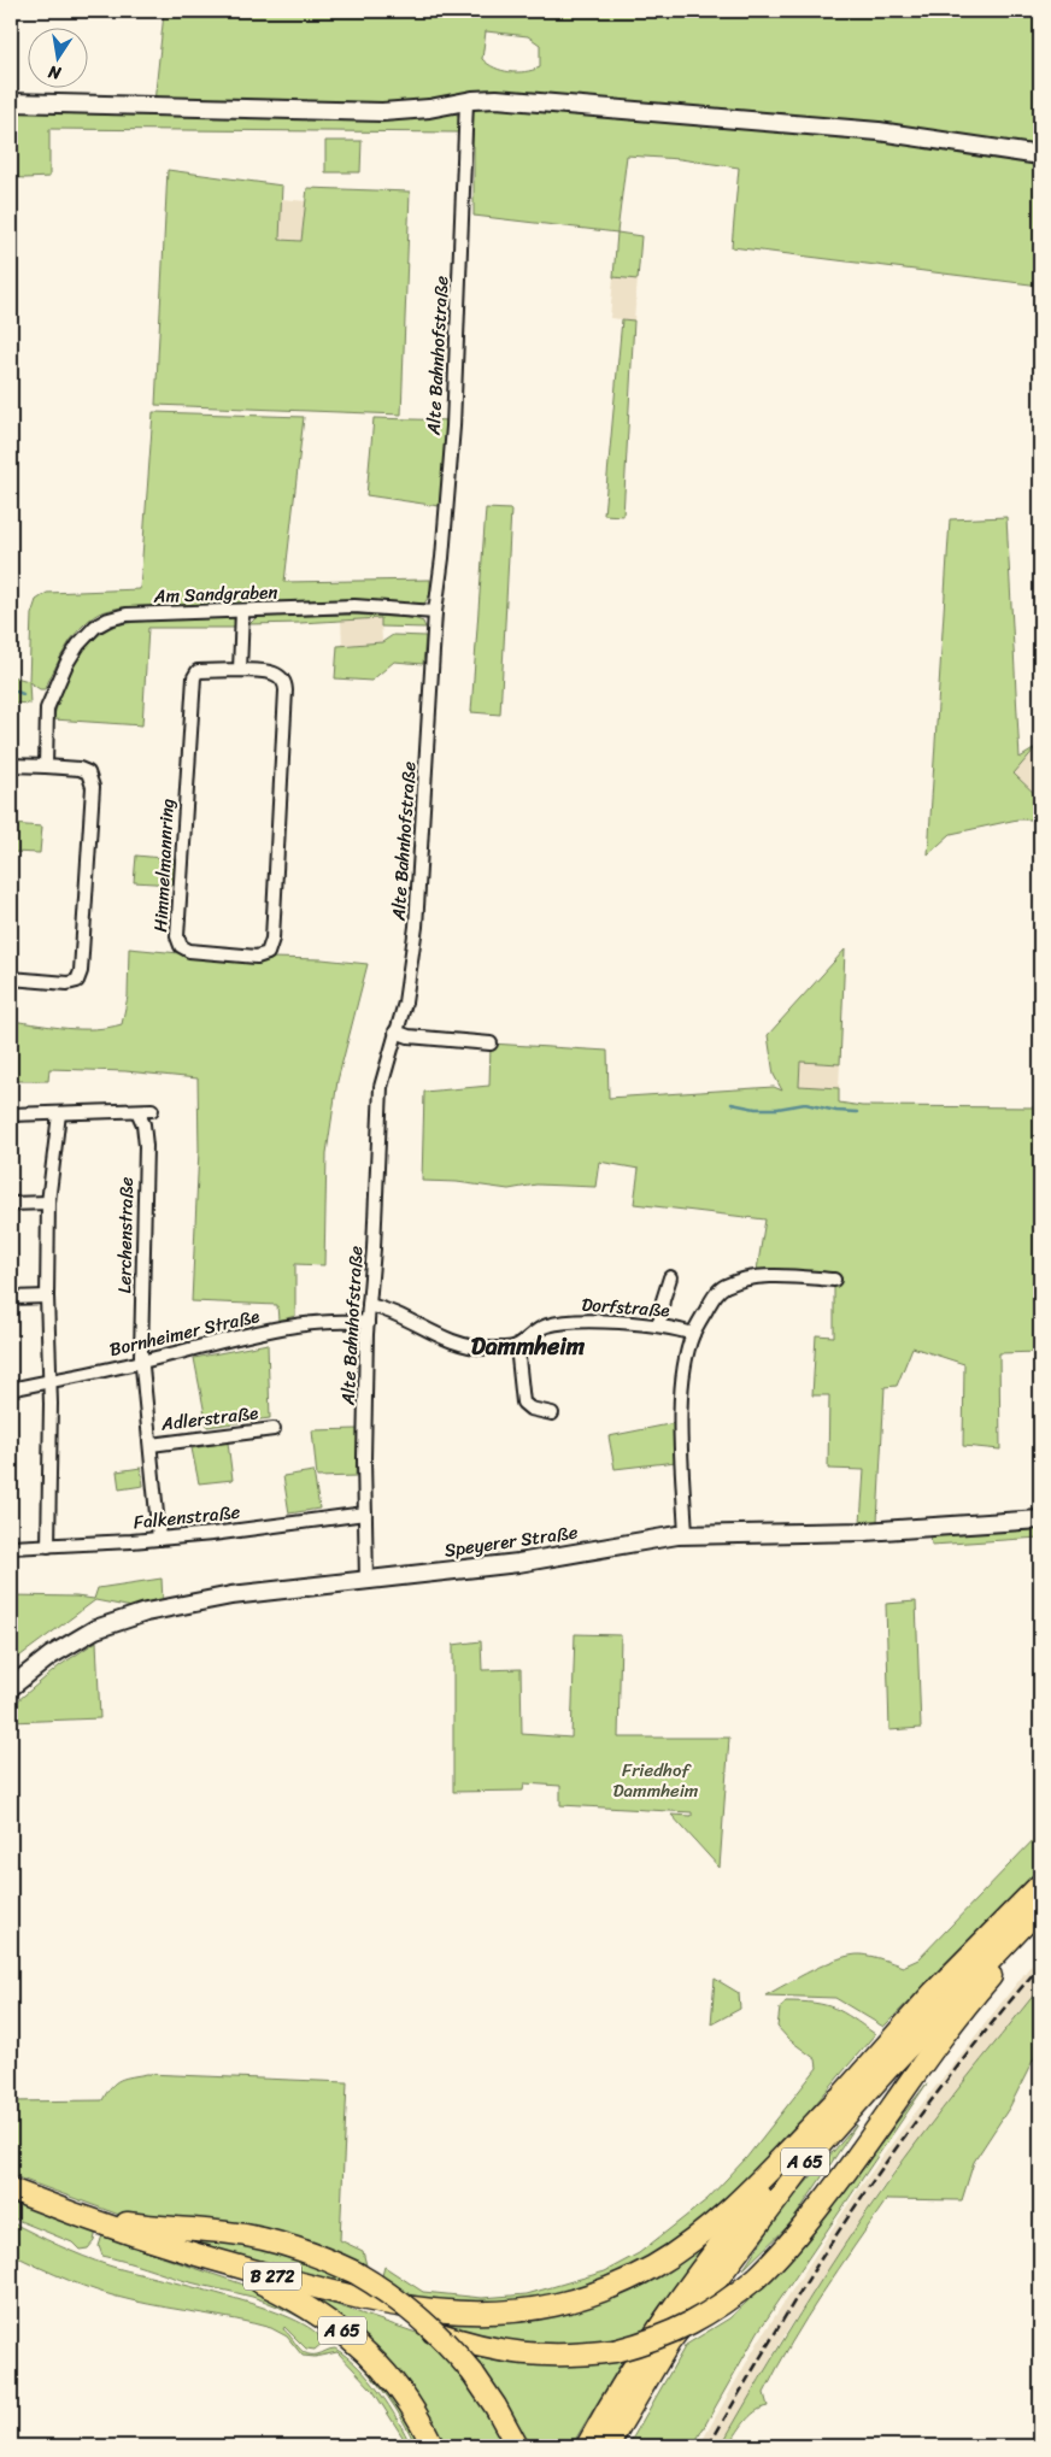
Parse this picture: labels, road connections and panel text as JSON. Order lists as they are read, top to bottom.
{
  "streets": {
    "highway": ["A 65", "B 272"],
    "street": [
      "Alte Bahnhofstraße",
      "Am Sandgraben",
      "Himmelmannring",
      "Lerchenstraße",
      "Dorfstraße",
      "Bornheimer Straße",
      "Adlerstraße",
      "Falkenstraße",
      "Speyerer Straße"
    ]
  },
  "crossings": [
    ["Alte Bahnhofstraße", "Am Sandgraben"],
    ["Alte Bahnhofstraße", "Bornheimer Straße"],
    ["Alte Bahnhofstraße", "Falkenstraße"],
    ["Alte Bahnhofstraße", "Speyerer Straße"],
    ["Lerchenstraße", "Bornheimer Straße"],
    ["Lerchenstraße", "Adlerstraße"],
    ["Bornheimer Straße", "Adlerstraße"],
    ["Adlerstraße", "Falkenstraße"],
    ["A 65", "B 272"]
  ],
  "districts": ["Dammheim"],
  "parks": ["Friedhof Dammheim"],
  "north": "bottom"
}
